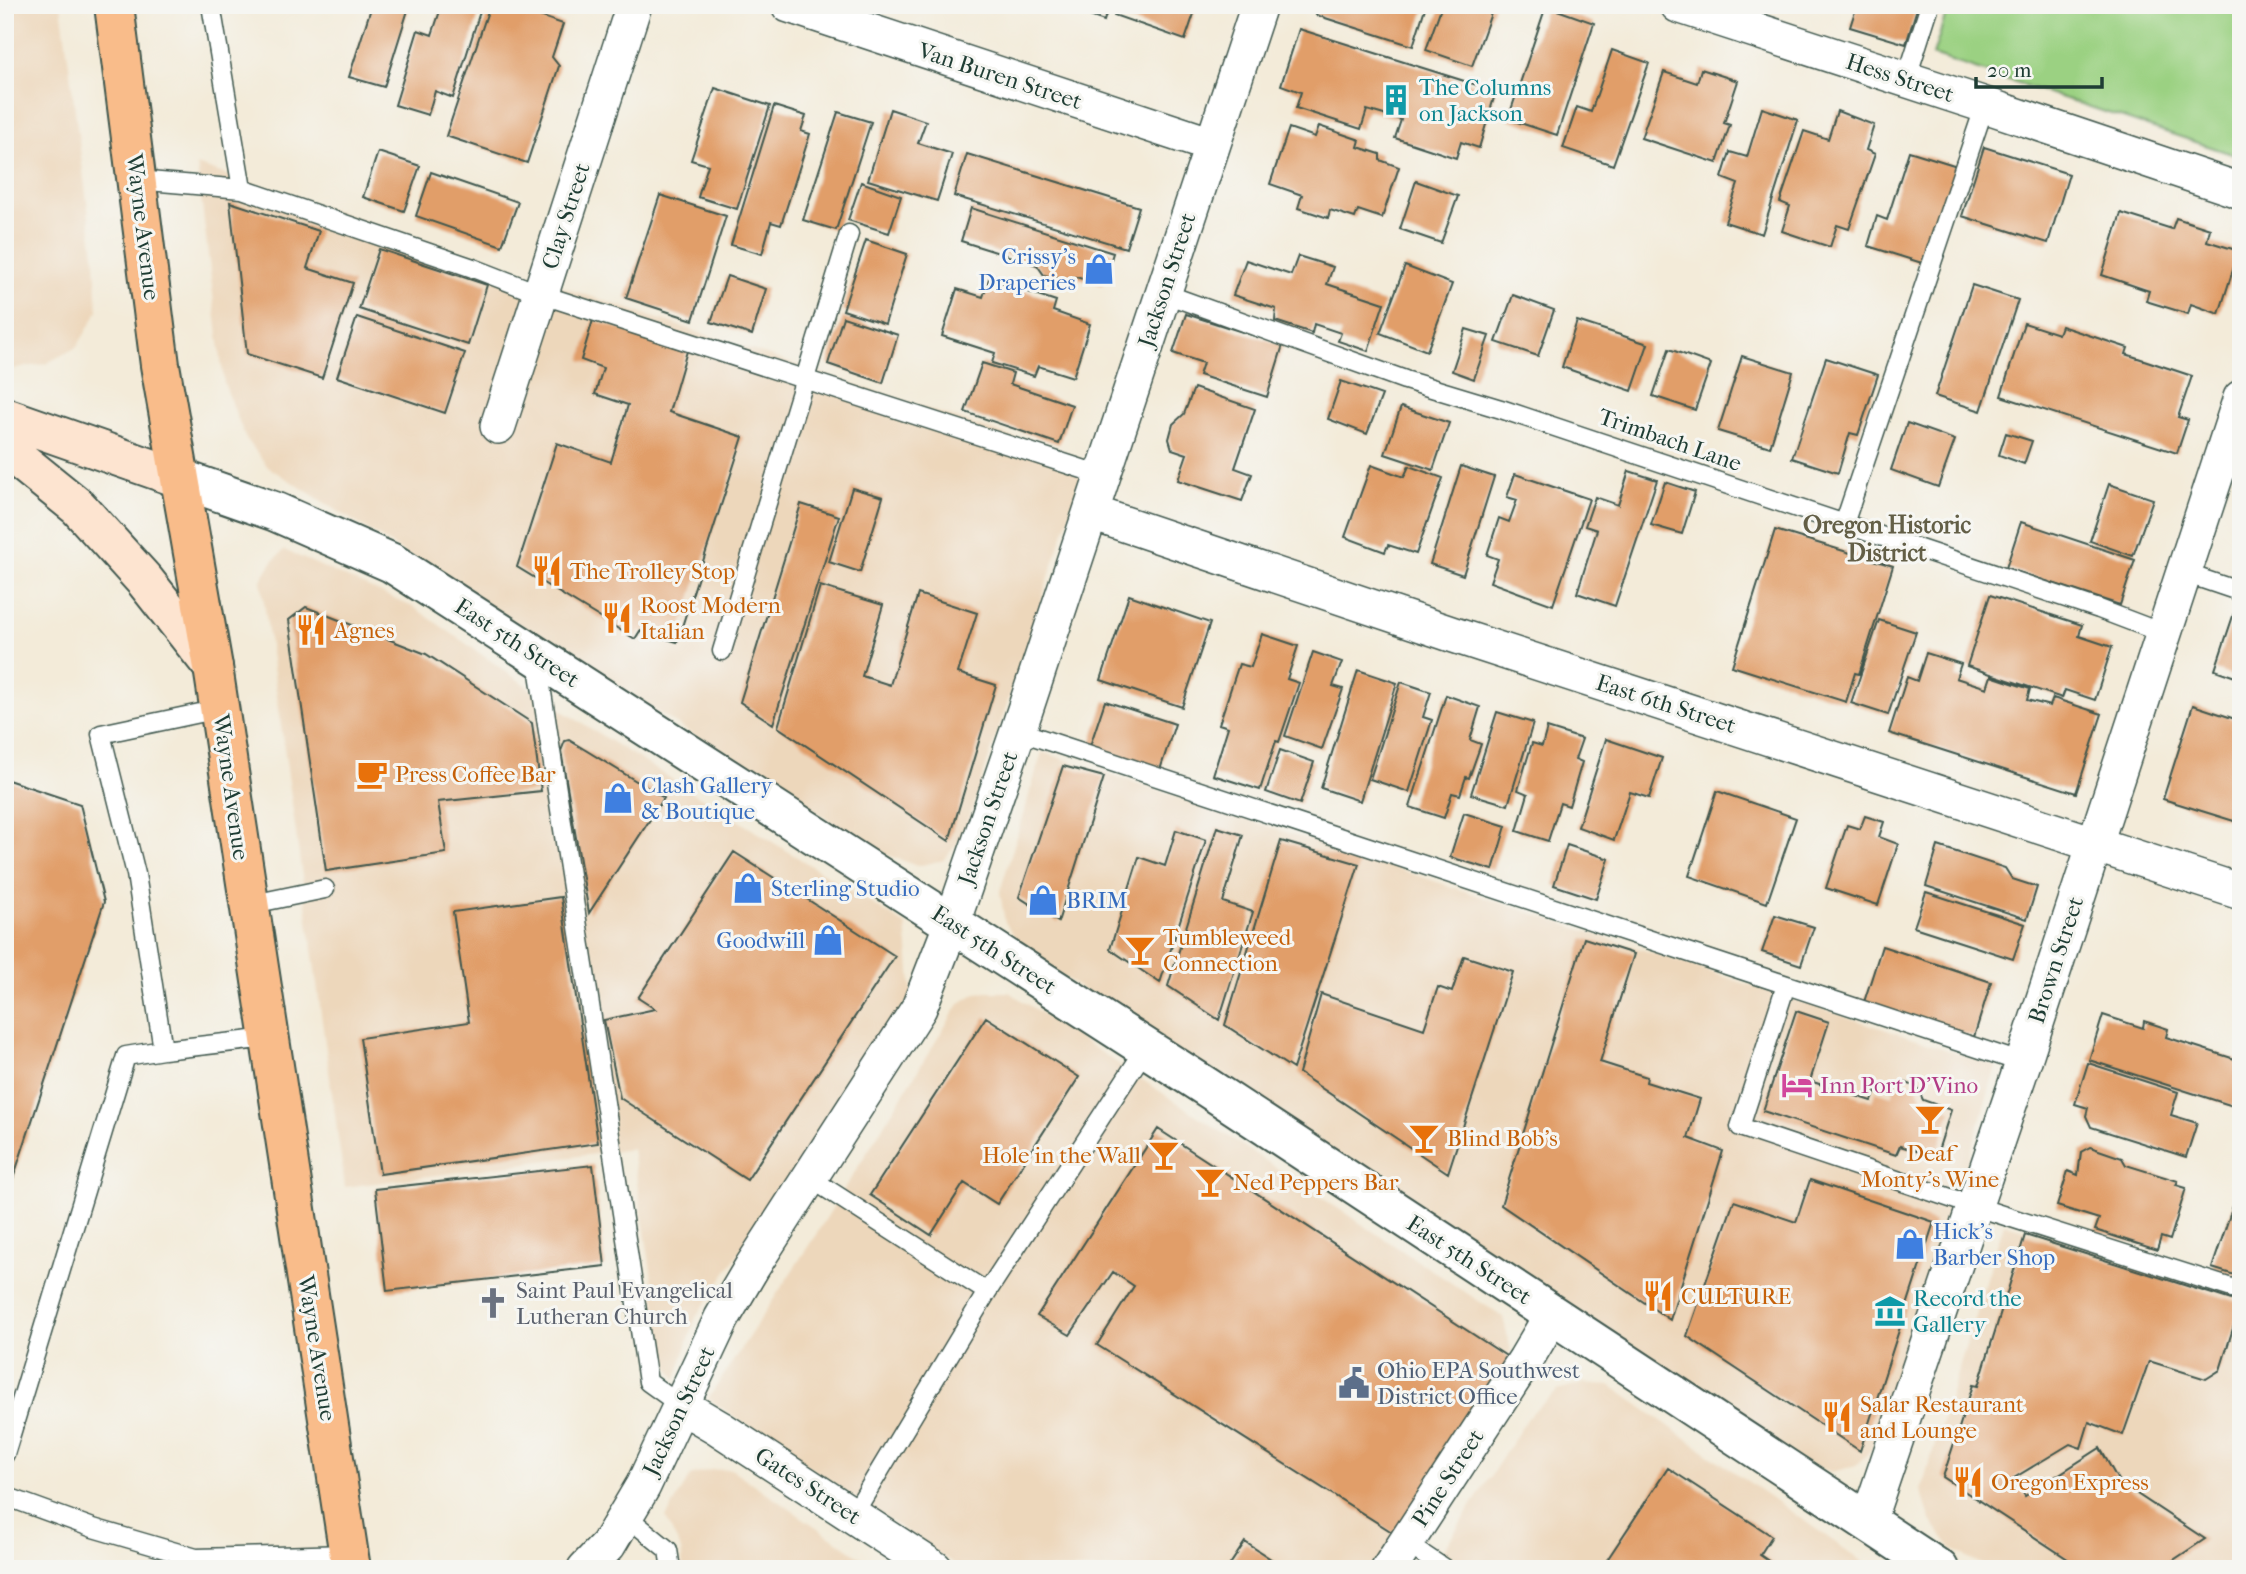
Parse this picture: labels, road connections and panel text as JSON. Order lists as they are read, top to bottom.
{
  "streets": {
    "main road": ["Wayne Avenue", "East 5th Street"],
    "street": [
      "Van Buren Street",
      "Hess Street",
      "Clay Street",
      "Jackson Street",
      "East 6th Street",
      "Brown Street",
      "Pine Street",
      "Gates Street"
    ],
    "lane": ["Trimbach Lane"]
  },
  "crossings": [
    ["Van Buren Street", "Jackson Street"],
    ["Wayne Avenue", "East 5th Street"],
    ["Jackson Street", "Trimbach Lane"],
    ["Jackson Street", "East 5th Street"],
    ["Jackson Street", "East 6th Street"],
    ["Jackson Street", "Gates Street"],
    ["Trimbach Lane", "Brown Street"],
    ["East 5th Street", "Brown Street"],
    ["East 5th Street", "Pine Street"],
    ["East 6th Street", "Brown Street"]
  ],
  "districts": ["Oregon Historic District"],
  "places": {
    "building": ["The Columns on Jackson"],
    "shop": [
      "Crissy's Draperies",
      "Clash Gallery & Boutique",
      "Sterling Studio",
      "BRIM",
      "Goodwill",
      "Hick's Barber Shop"
    ],
    "restaurant": [
      "The Trolley Stop",
      "Roost Modern Italian",
      "Agnes",
      "CULTURE",
      "Salar Restaurant and Lounge",
      "Oregon Express"
    ],
    "cafe": ["Press Coffee Bar"],
    "bar": [
      "Tumbleweed Connection",
      "Deaf Monty's Wine",
      "Blind Bob's",
      "Hole in the Wall",
      "Ned Peppers Bar"
    ],
    "hotel": ["Inn Port D'Vino"],
    "church": ["Saint Paul Evangelical Lutheran Church"],
    "museum": ["Record the Gallery"],
    "public building": ["Ohio EPA Southwest District Office"]
  },
  "scale_bar": "20 m"
}
